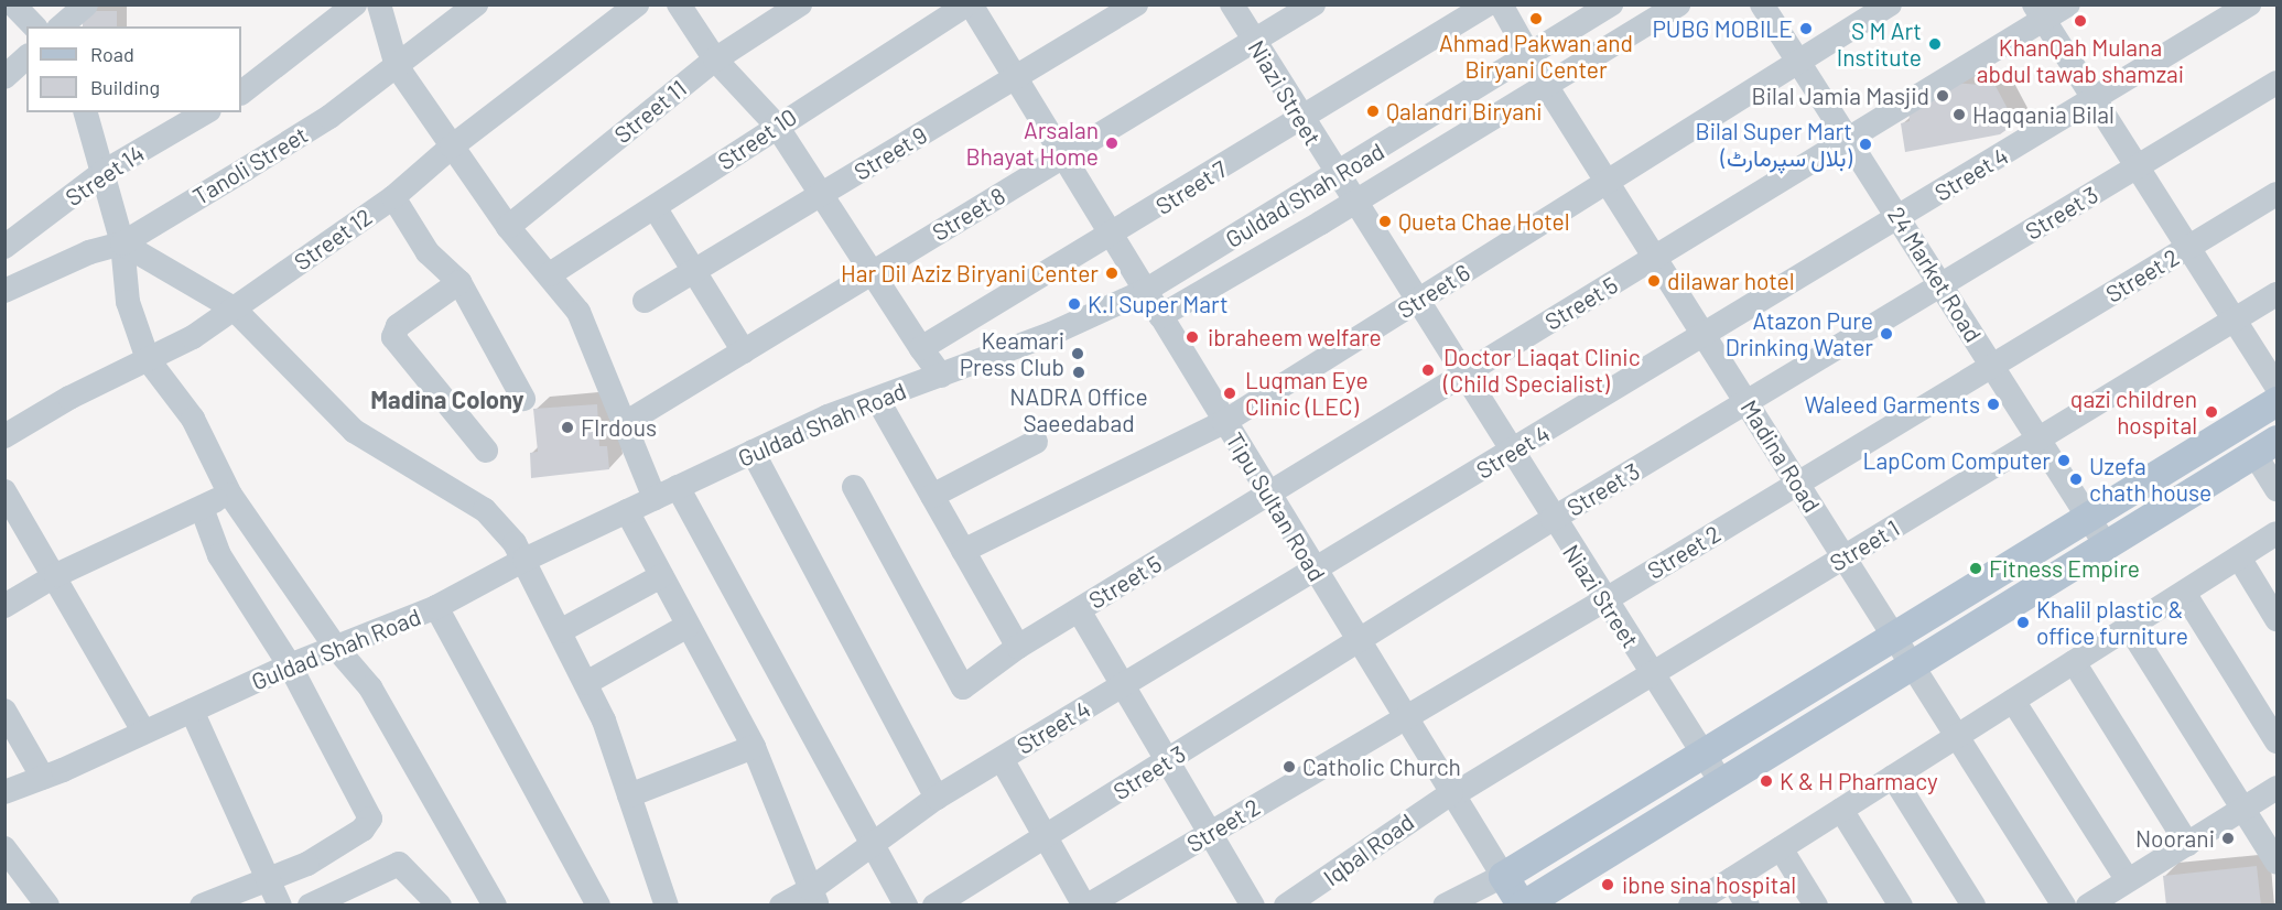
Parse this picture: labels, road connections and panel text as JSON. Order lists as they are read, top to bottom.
{
  "streets": {
    "main road": ["Tipu Sultan Road"],
    "street": [
      "Niazi Street",
      "Street 11",
      "Street 10",
      "Street 9",
      "Tanoli Street",
      "Street 4",
      "Street 14",
      "Street 7",
      "Guldad Shah Road",
      "Street 3",
      "Street 8",
      "Street 12",
      "24 Market Road",
      "Street 2",
      "Street 6",
      "Street 5",
      "Madina Road",
      "Street 1",
      "Iqbal Road"
    ]
  },
  "crossings": [
    ["Niazi Street", "Street 4"],
    ["Niazi Street", "Street 7"],
    ["Niazi Street", "Guldad Shah Road"],
    ["Niazi Street", "Street 3"],
    ["Niazi Street", "Street 8"],
    ["Niazi Street", "Street 2"],
    ["Niazi Street", "Street 6"],
    ["Niazi Street", "Street 5"],
    ["Niazi Street", "Street 1"],
    ["Street 9", "Tipu Sultan Road"],
    ["Street 4", "24 Market Road"],
    ["Street 4", "Madina Road"],
    ["Street 4", "Tipu Sultan Road"],
    ["Street 7", "Tipu Sultan Road"],
    ["Guldad Shah Road", "Madina Road"],
    ["Guldad Shah Road", "Tipu Sultan Road"],
    ["Street 3", "24 Market Road"],
    ["Street 3", "Madina Road"],
    ["Street 3", "Tipu Sultan Road"],
    ["Street 8", "Tipu Sultan Road"],
    ["24 Market Road", "Street 2"],
    ["24 Market Road", "Street 6"],
    ["24 Market Road", "Street 5"],
    ["24 Market Road", "Street 1"],
    ["Street 2", "Madina Road"],
    ["Street 2", "Tipu Sultan Road"],
    ["Street 6", "Madina Road"],
    ["Street 6", "Tipu Sultan Road"],
    ["Street 5", "Madina Road"],
    ["Street 5", "Tipu Sultan Road"],
    ["Madina Road", "Street 1"],
    ["Tipu Sultan Road", "Street 1"],
    ["Tipu Sultan Road", "Iqbal Road"],
    ["Street 1", "Iqbal Road"]
  ],
  "districts": ["Madina Colony"],
  "places": [
    "Ahmad Pakwan and Biryani Center",
    "KhanQah Mulana abdul tawab shamzai",
    "PUBG MOBILE",
    "S M Art Institute",
    "Bilal Jamia Masjid",
    "Qalandri Biryani",
    "Haqqania Bilal",
    "Arsalan Bhayat Home",
    "Bilal Super Mart (بلال سپرمارٹ)",
    "Queta Chae Hotel",
    "Har Dil Aziz Biryani Center",
    "dilawar hotel",
    "K.I Super Mart",
    "Atazon Pure Drinking Water",
    "ibraheem welfare",
    "Keamari Press Club",
    "Doctor Liaqat Clinic (Child Specialist)",
    "NADRA Office Saeedabad",
    "Luqman Eye Clinic (LEC)",
    "Waleed Garments",
    "qazi children hospital",
    "FIrdous",
    "LapCom Computer",
    "Uzefa chath house",
    "Fitness Empire",
    "Khalil plastic & office furniture",
    "Catholic Church",
    "K & H Pharmacy",
    "Noorani",
    "ibne sina hospital"
  ],
  "legend": ["Road", "Building"]
}
